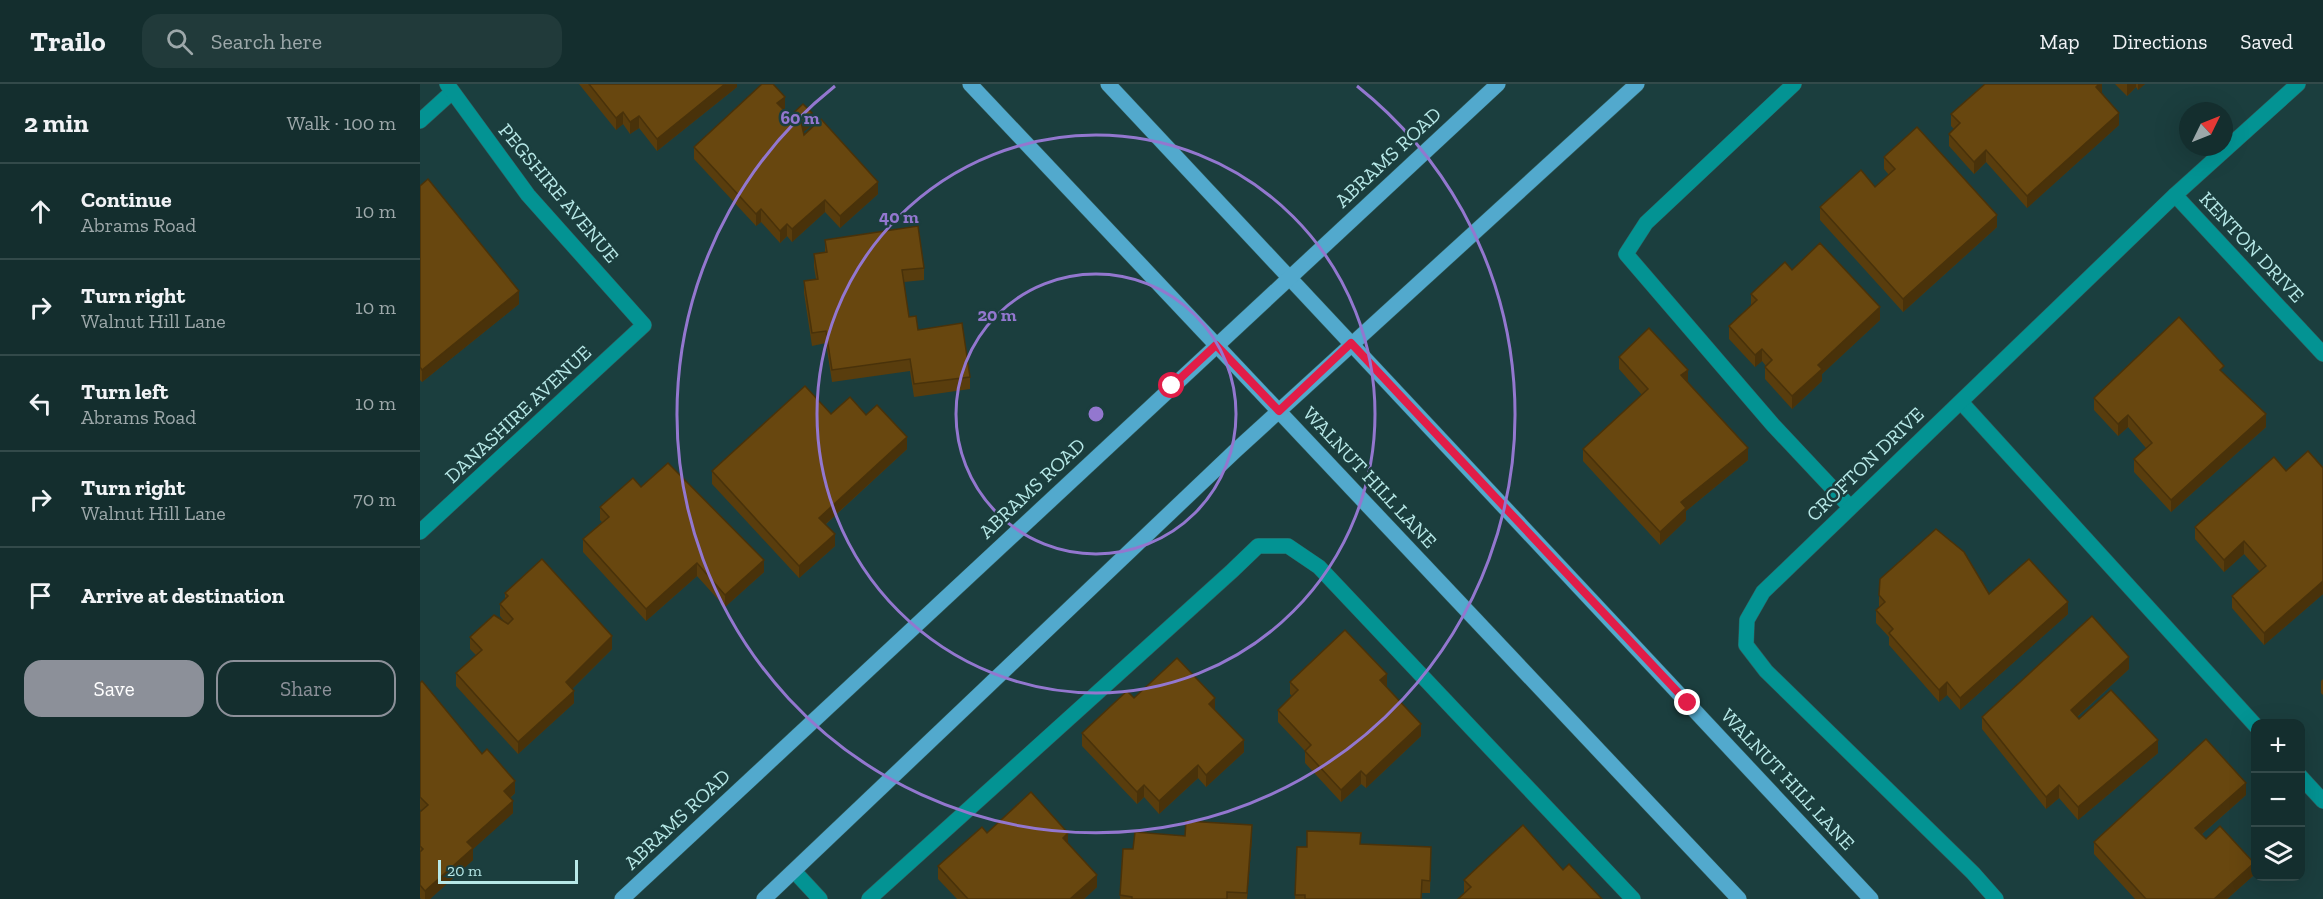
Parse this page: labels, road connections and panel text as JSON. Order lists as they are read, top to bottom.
{
  "streets": {
    "main road": ["ABRAMS ROAD", "WALNUT HILL LANE"],
    "street": [
      "PEGSHIRE AVENUE",
      "KENTON DRIVE",
      "DANASHIRE AVENUE",
      "CROFTON DRIVE"
    ]
  },
  "crossings": [
    ["ABRAMS ROAD", "WALNUT HILL LANE"],
    ["PEGSHIRE AVENUE", "DANASHIRE AVENUE"],
    ["KENTON DRIVE", "CROFTON DRIVE"]
  ],
  "scale_bar": "20 m",
  "north": "top right",
  "page": {
    "header": "Trailo",
    "search": "Search here",
    "nav": ["Map", "Directions", "Saved"],
    "heading": ["2 min", "Walk · 100 m"],
    "list": [
      ["Continue", "Abrams Road", "10 m"],
      ["Turn right", "Walnut Hill Lane", "10 m"],
      ["Turn left", "Abrams Road", "10 m"],
      ["Turn right", "Walnut Hill Lane", "70 m"],
      "Arrive at destination"
    ],
    "buttons": ["Save", "Share"],
    "map_buttons": ["+", "−"],
    "scale": "20 m"
  },
  "rings": ["60 m", "40 m", "20 m"]
}
